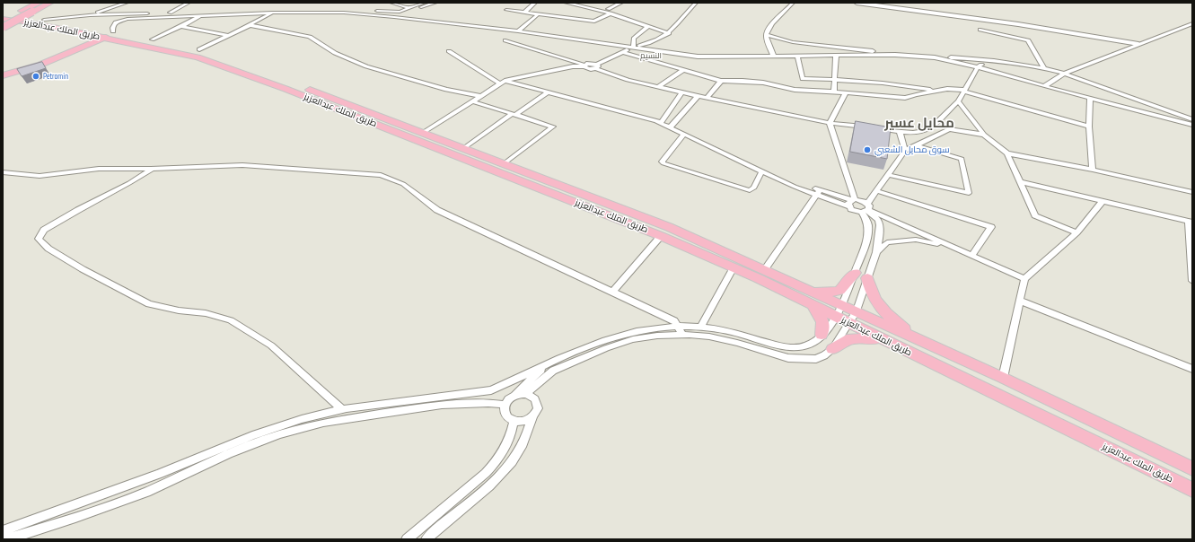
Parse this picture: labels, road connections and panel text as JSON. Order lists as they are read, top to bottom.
{
  "streets": {
    "main road": ["طريق الملك عبدالعزيز"]
  },
  "districts": ["النسيم", "محايل عسير"],
  "places": ["Petromin", "سوق محايل الشعبي"]
}
